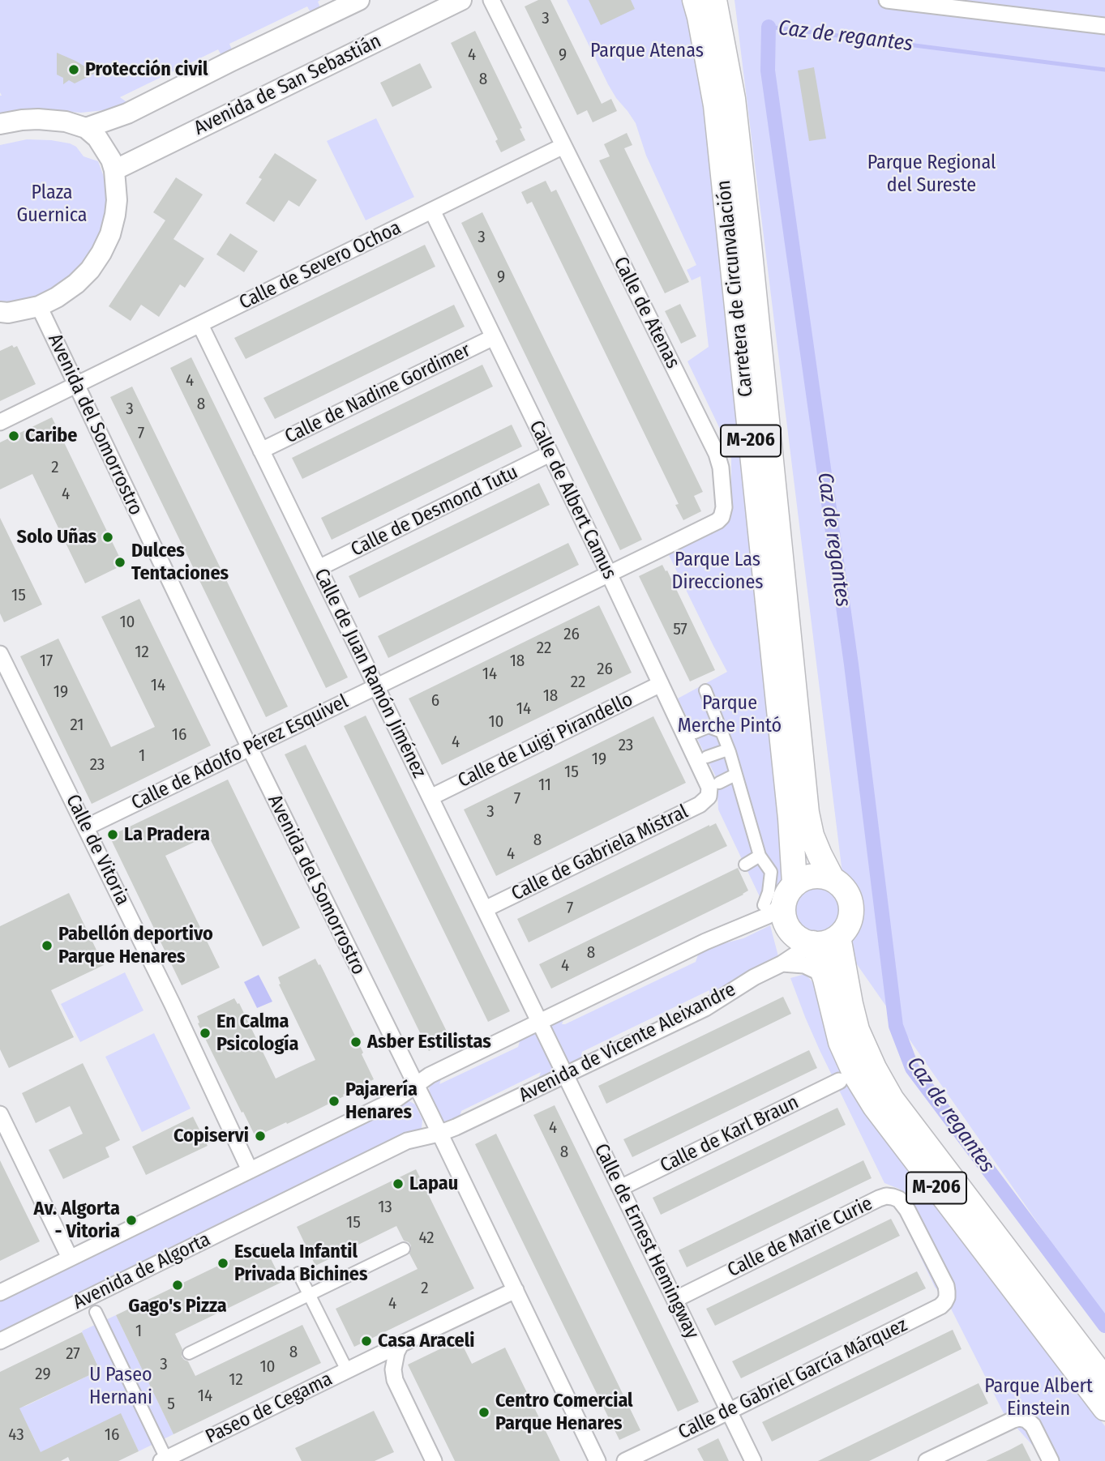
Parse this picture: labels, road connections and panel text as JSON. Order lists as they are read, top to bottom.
{
  "streets": {
    "main road": ["Carretera de Circunvalación", "M-206"],
    "street": [
      "Avenida de San Sebastián",
      "Calle de Severo Ochoa",
      "Calle de Atenas",
      "Calle de Nadine Gordimer",
      "Avenida del Somorrostro",
      "Calle de Albert Camus",
      "Calle de Desmond Tutu",
      "Calle de Juan Ramón Jiménez",
      "Calle de Luigi Pirandello",
      "Calle de Adolfo Pérez Esquivel",
      "Calle de Vitoria",
      "Calle de Gabriela Mistral",
      "Avenida de Vicente Aleixandre",
      "Calle de Karl Braun",
      "Calle de Marie Curie",
      "Calle de Ernest Hemingway",
      "Avenida de Algorta",
      "Calle de Gabriel García Márquez",
      "Paseo de Cegama"
    ]
  },
  "crossings": [
    ["Calle de Severo Ochoa", "Calle de Atenas"],
    ["Calle de Severo Ochoa", "Avenida del Somorrostro"],
    ["Calle de Severo Ochoa", "Calle de Albert Camus"],
    ["Calle de Severo Ochoa", "Calle de Juan Ramón Jiménez"],
    ["Carretera de Circunvalación", "M-206"],
    ["Carretera de Circunvalación", "Avenida de Vicente Aleixandre"],
    ["Calle de Atenas", "Calle de Albert Camus"],
    ["Calle de Atenas", "Calle de Adolfo Pérez Esquivel"],
    ["Calle de Nadine Gordimer", "Calle de Albert Camus"],
    ["Calle de Nadine Gordimer", "Calle de Juan Ramón Jiménez"],
    ["Avenida del Somorrostro", "Calle de Adolfo Pérez Esquivel"],
    ["Avenida del Somorrostro", "Avenida de Vicente Aleixandre"],
    ["Avenida del Somorrostro", "Avenida de Algorta"],
    ["Avenida del Somorrostro", "Paseo de Cegama"],
    ["M-206", "Avenida de Vicente Aleixandre"],
    ["Calle de Albert Camus", "Calle de Desmond Tutu"],
    ["Calle de Albert Camus", "Calle de Luigi Pirandello"],
    ["Calle de Albert Camus", "Calle de Adolfo Pérez Esquivel"],
    ["Calle de Albert Camus", "Calle de Gabriela Mistral"],
    ["Calle de Desmond Tutu", "Calle de Juan Ramón Jiménez"],
    ["Calle de Juan Ramón Jiménez", "Calle de Luigi Pirandello"],
    ["Calle de Juan Ramón Jiménez", "Calle de Adolfo Pérez Esquivel"],
    ["Calle de Juan Ramón Jiménez", "Calle de Gabriela Mistral"],
    ["Calle de Juan Ramón Jiménez", "Calle de Ernest Hemingway"],
    ["Calle de Adolfo Pérez Esquivel", "Calle de Vitoria"],
    ["Avenida de Vicente Aleixandre", "Calle de Ernest Hemingway"],
    ["Avenida de Vicente Aleixandre", "Avenida de Algorta"],
    ["Calle de Karl Braun", "Calle de Ernest Hemingway"],
    ["Calle de Marie Curie", "Calle de Ernest Hemingway"],
    ["Calle de Marie Curie", "Calle de Gabriel García Márquez"],
    ["Calle de Ernest Hemingway", "Calle de Gabriel García Márquez"]
  ],
  "water": ["Caz de regantes"],
  "parks": [
    "Parque Atenas",
    "Parque Regional del Sureste",
    "Plaza Guernica",
    "Parque Las Direcciones",
    "Parque Merche Pintó",
    "U Paseo Hernani",
    "Parque Albert Einstein"
  ],
  "places": [
    "Protección civil",
    "Caribe",
    "Solo Uñas",
    "Dulces Tentaciones",
    "La Pradera",
    "Pabellón deportivo Parque Henares",
    "En Calma Psicología",
    "Asber Estilistas",
    "Pajarería Henares",
    "Copiservi",
    "Lapau",
    "Av. Algorta - Vitoria",
    "Escuela Infantil Privada Bichines",
    "Gago's Pizza",
    "Casa Araceli",
    "Centro Comercial Parque Henares"
  ],
  "house_numbers": [
    "3",
    "4",
    "9",
    "8",
    "3",
    "9",
    "4",
    "8",
    "3",
    "7",
    "2",
    "4",
    "15",
    "10",
    "57",
    "26",
    "22",
    "12",
    "17",
    "18",
    "26",
    "14",
    "22",
    "14",
    "19",
    "18",
    "6",
    "14",
    "10",
    "21",
    "16",
    "4",
    "23",
    "1",
    "19",
    "23",
    "15",
    "11",
    "7",
    "3",
    "8",
    "4",
    "7",
    "8",
    "4",
    "4",
    "8",
    "13",
    "15",
    "42",
    "2",
    "4",
    "1",
    "8",
    "27",
    "3",
    "10",
    "29",
    "12",
    "14",
    "5",
    "43",
    "16"
  ]
}
